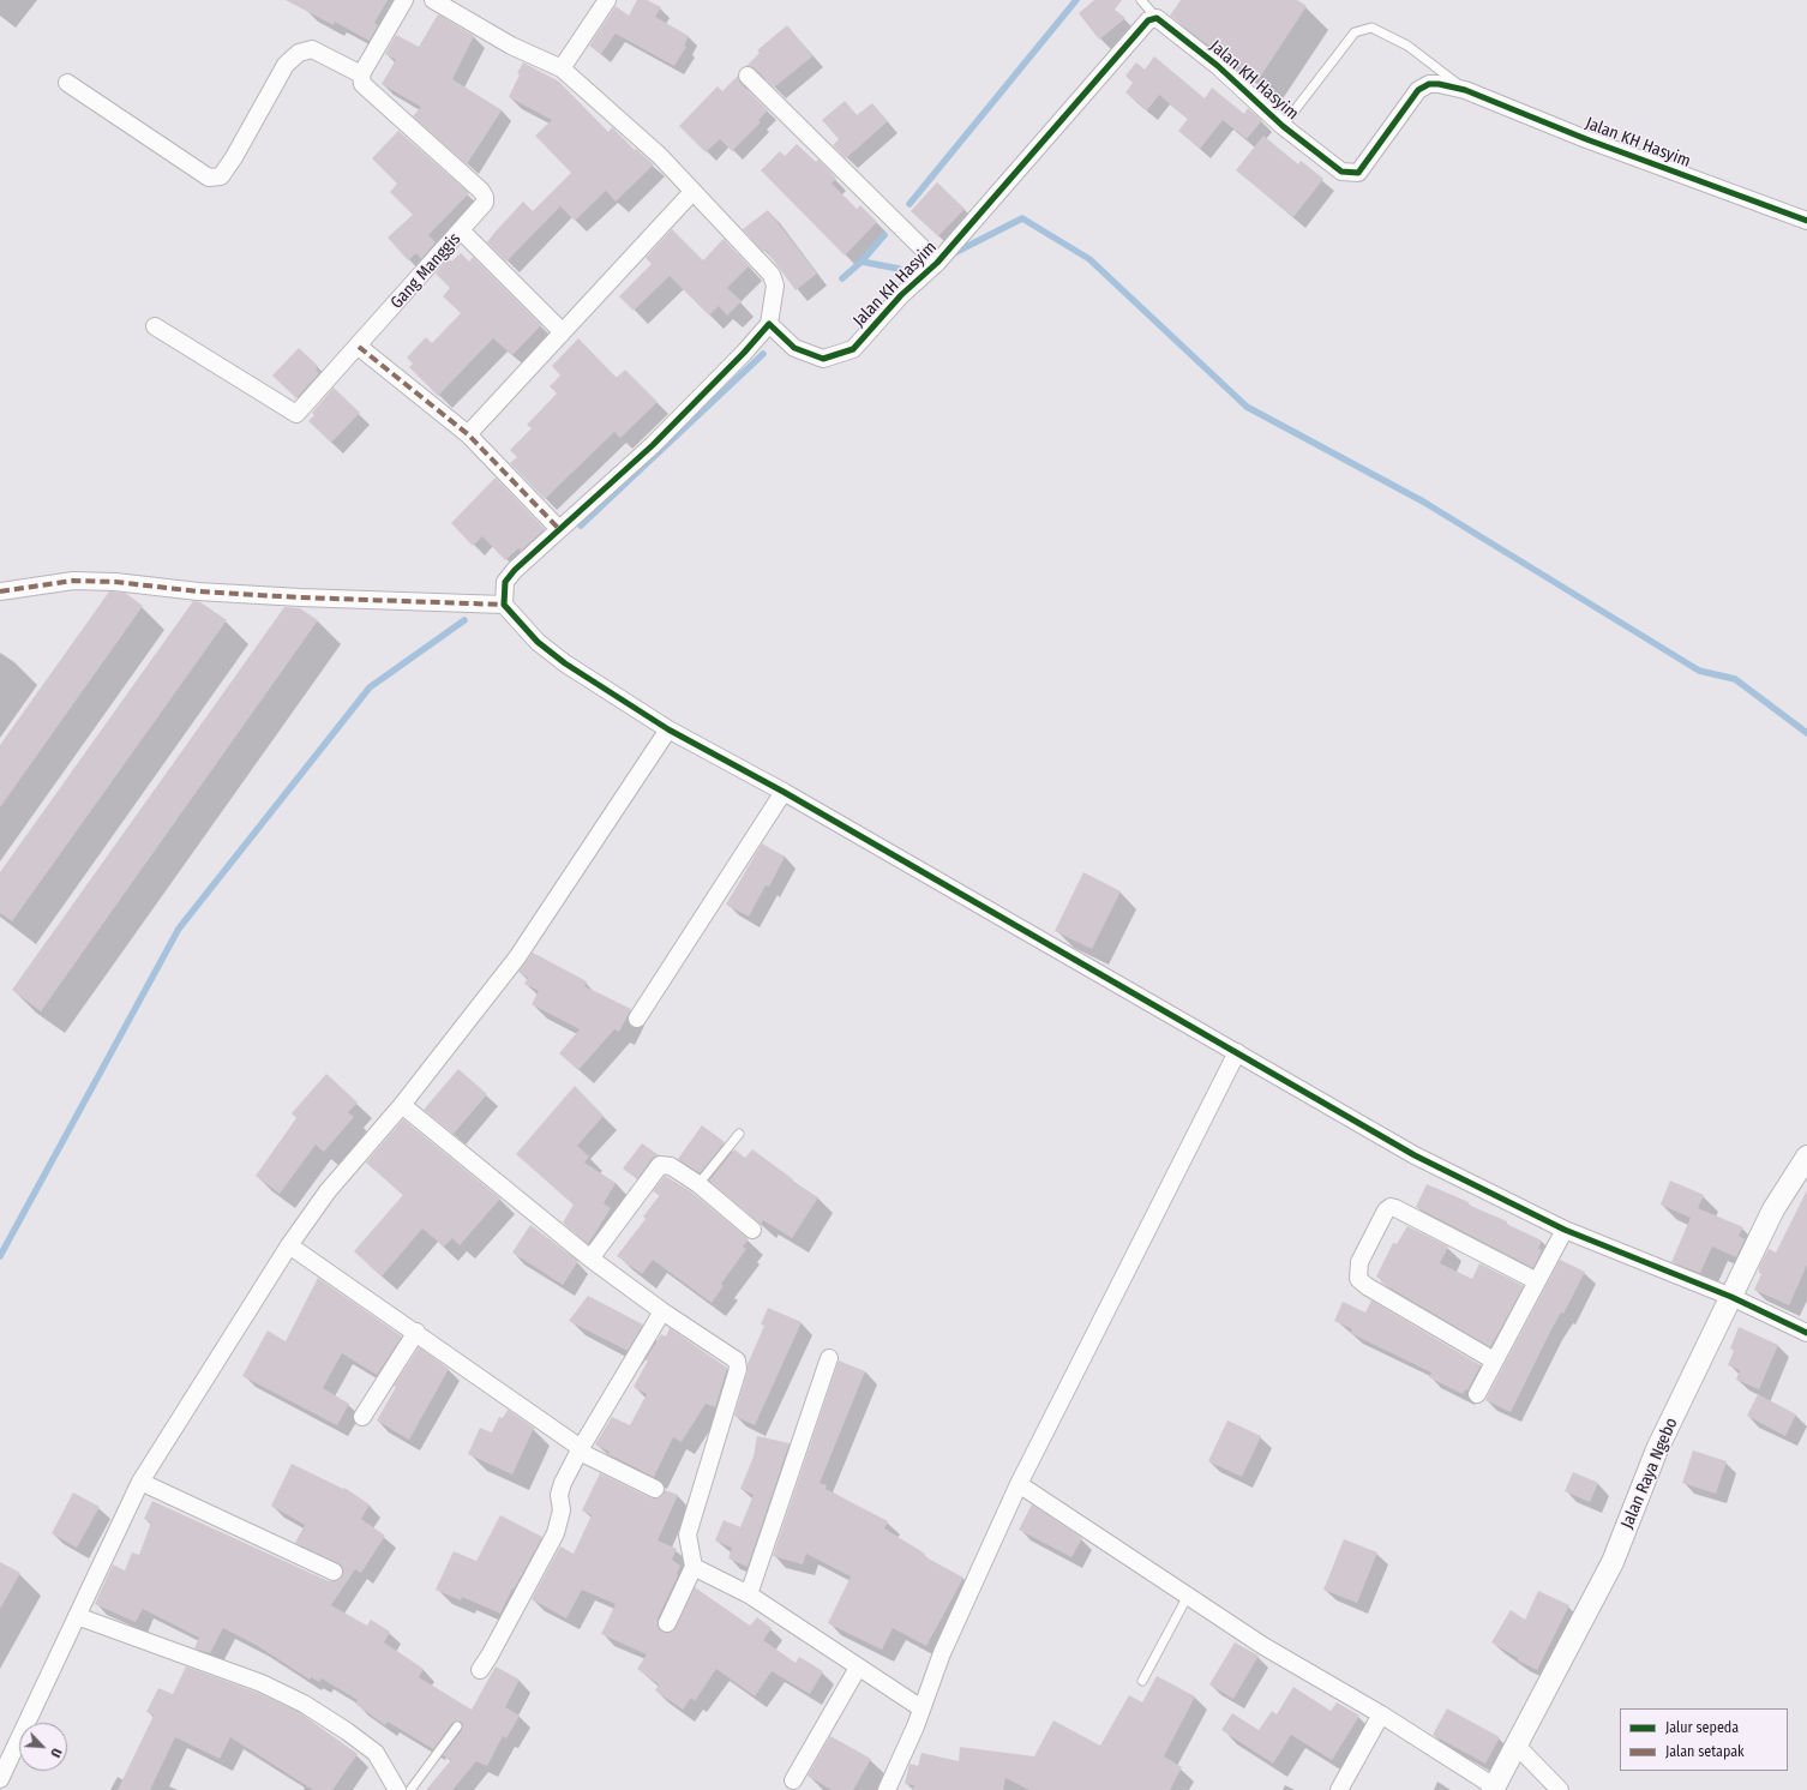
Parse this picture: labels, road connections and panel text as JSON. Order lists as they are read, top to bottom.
{
  "streets": {
    "street": ["Jalan KH Hasyim", "Gang Manggis", "Jalan Raya Ngebo"]
  },
  "legend": ["Jalur sepeda", "Jalan setapak"],
  "north": "bottom right"
}
